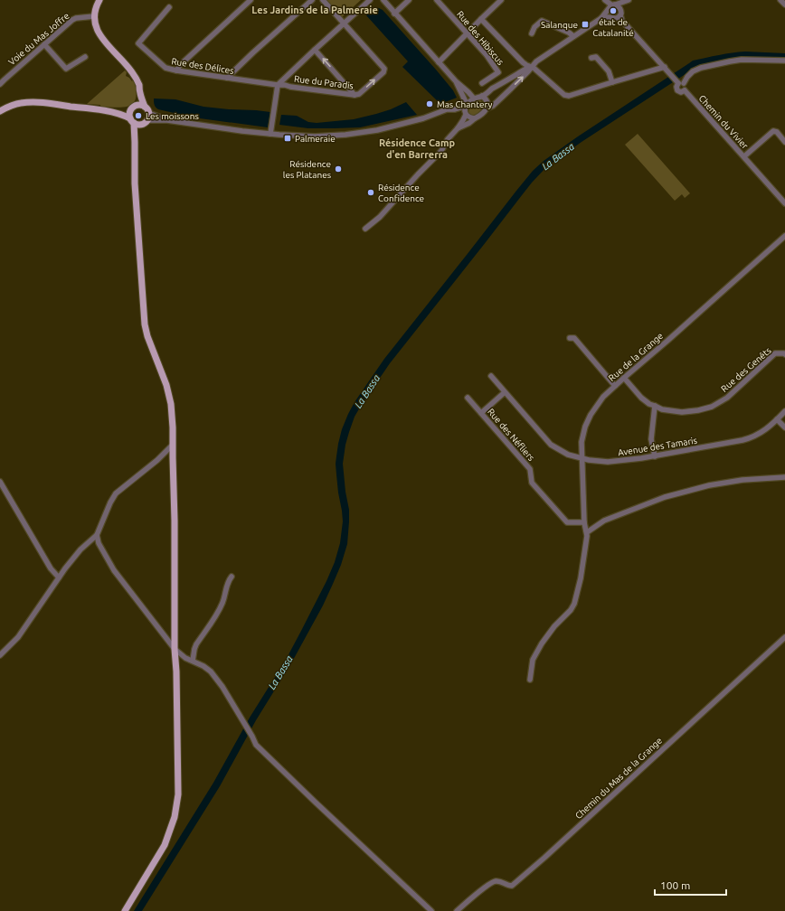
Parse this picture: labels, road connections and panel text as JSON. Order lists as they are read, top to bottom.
{
  "streets": {
    "street": [
      "Rue des Hibiscus",
      "Voie du Mas Joffre",
      "Rue des Délices",
      "Rue du Paradis",
      "Chemin du Vivier",
      "Rue de la Grange",
      "Rue des Genêts",
      "Rue des Néfliers",
      "Avenue des Tamaris",
      "Chemin du Mas de la Grange"
    ]
  },
  "crossings": [
    ["Rue des Délices", "Rue du Paradis"],
    ["Rue de la Grange", "Rue des Genêts"],
    ["Rue de la Grange", "Rue des Néfliers"],
    ["Rue de la Grange", "Avenue des Tamaris"]
  ],
  "districts": ["Les Jardins de la Palmeraie", "Résidence Camp d'en Barrerra"],
  "water": ["La Bassa"],
  "places": {
    "other": [
      "état de Catalanité",
      "Mas Chantery",
      "Les moissons",
      "Résidence les Platanes",
      "Résidence Confidence"
    ],
    "transit": ["Salanque", "Palmeraie"]
  },
  "scale_bar": "100 m"
}
